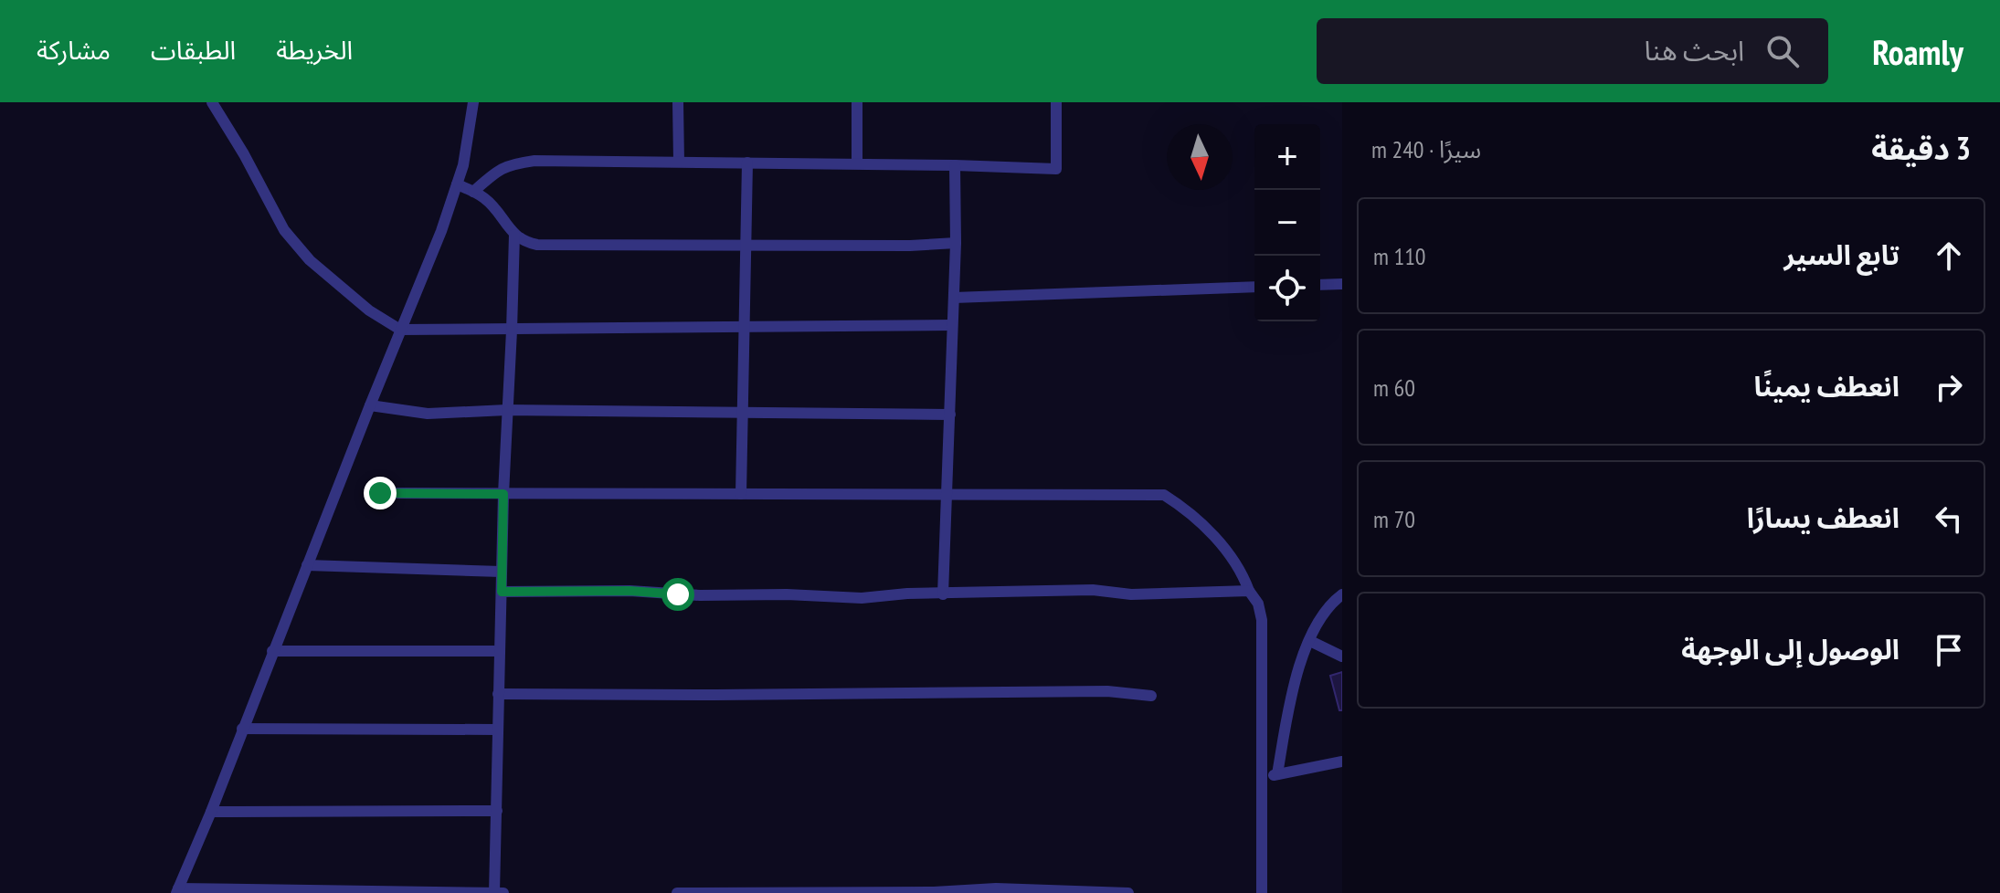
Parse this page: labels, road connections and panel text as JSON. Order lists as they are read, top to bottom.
{
  "north": "bottom",
  "page": {
    "header": "Roamly",
    "search": "ابحث هنا",
    "nav": ["الخريطة", "الطبقات", "مشاركة"],
    "heading": ["3 دقيقة", "سيرًا · 240 m"],
    "map_buttons": ["+", "−"],
    "list": [
      ["تابع السير", "110 m"],
      ["انعطف يمينًا", "60 m"],
      ["انعطف يسارًا", "70 m"],
      "الوصول إلى الوجهة"
    ]
  }
}
